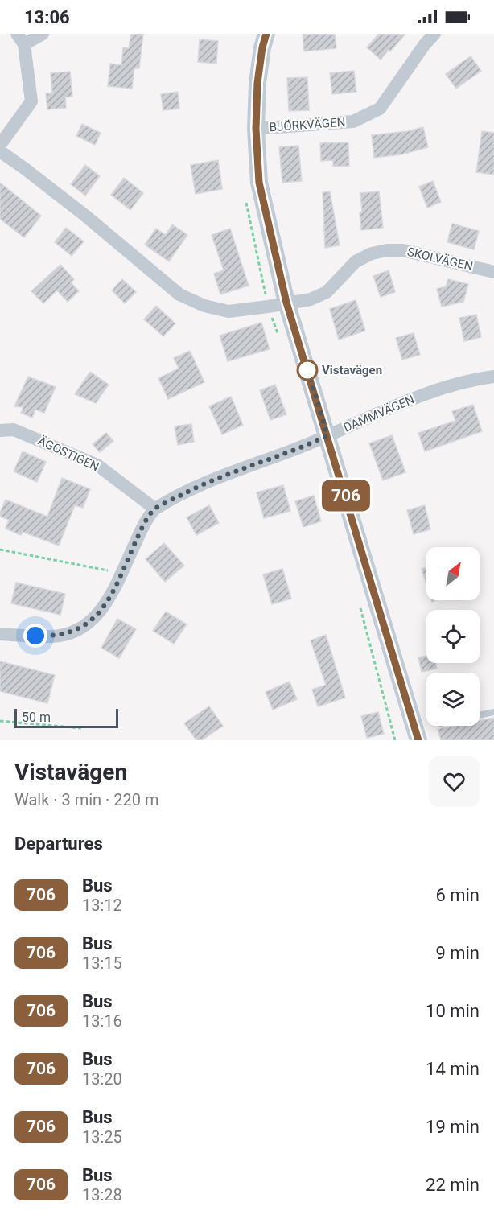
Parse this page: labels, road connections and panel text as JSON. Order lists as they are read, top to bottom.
{
  "streets": {
    "street": [
      "BJÖRKVÄGEN",
      "SKOLVÄGEN",
      "DAMMVÄGEN",
      "ÄGOSTIGEN"
    ]
  },
  "crossings": [
    ["DAMMVÄGEN", "ÄGOSTIGEN"]
  ],
  "places": ["Vistavägen"],
  "lines": ["bus line 706"],
  "scale_bar": "50 m",
  "north": "top right",
  "page": {
    "status": "13:06",
    "on_map": "706",
    "scale": "50 m",
    "heading": [
      ["Vistavägen", "Walk · 3 min · 220 m"],
      "Departures"
    ],
    "list": [
      {
        "mark": "706",
        "name": "Bus",
        "note": "13:12",
        "value": "6 min"
      },
      {
        "mark": "706",
        "name": "Bus",
        "note": "13:15",
        "value": "9 min"
      },
      {
        "mark": "706",
        "name": "Bus",
        "note": "13:16",
        "value": "10 min"
      },
      {
        "mark": "706",
        "name": "Bus",
        "note": "13:20",
        "value": "14 min"
      },
      {
        "mark": "706",
        "name": "Bus",
        "note": "13:25",
        "value": "19 min"
      },
      {
        "mark": "706",
        "name": "Bus",
        "note": "13:28",
        "value": "22 min"
      }
    ]
  }
}
